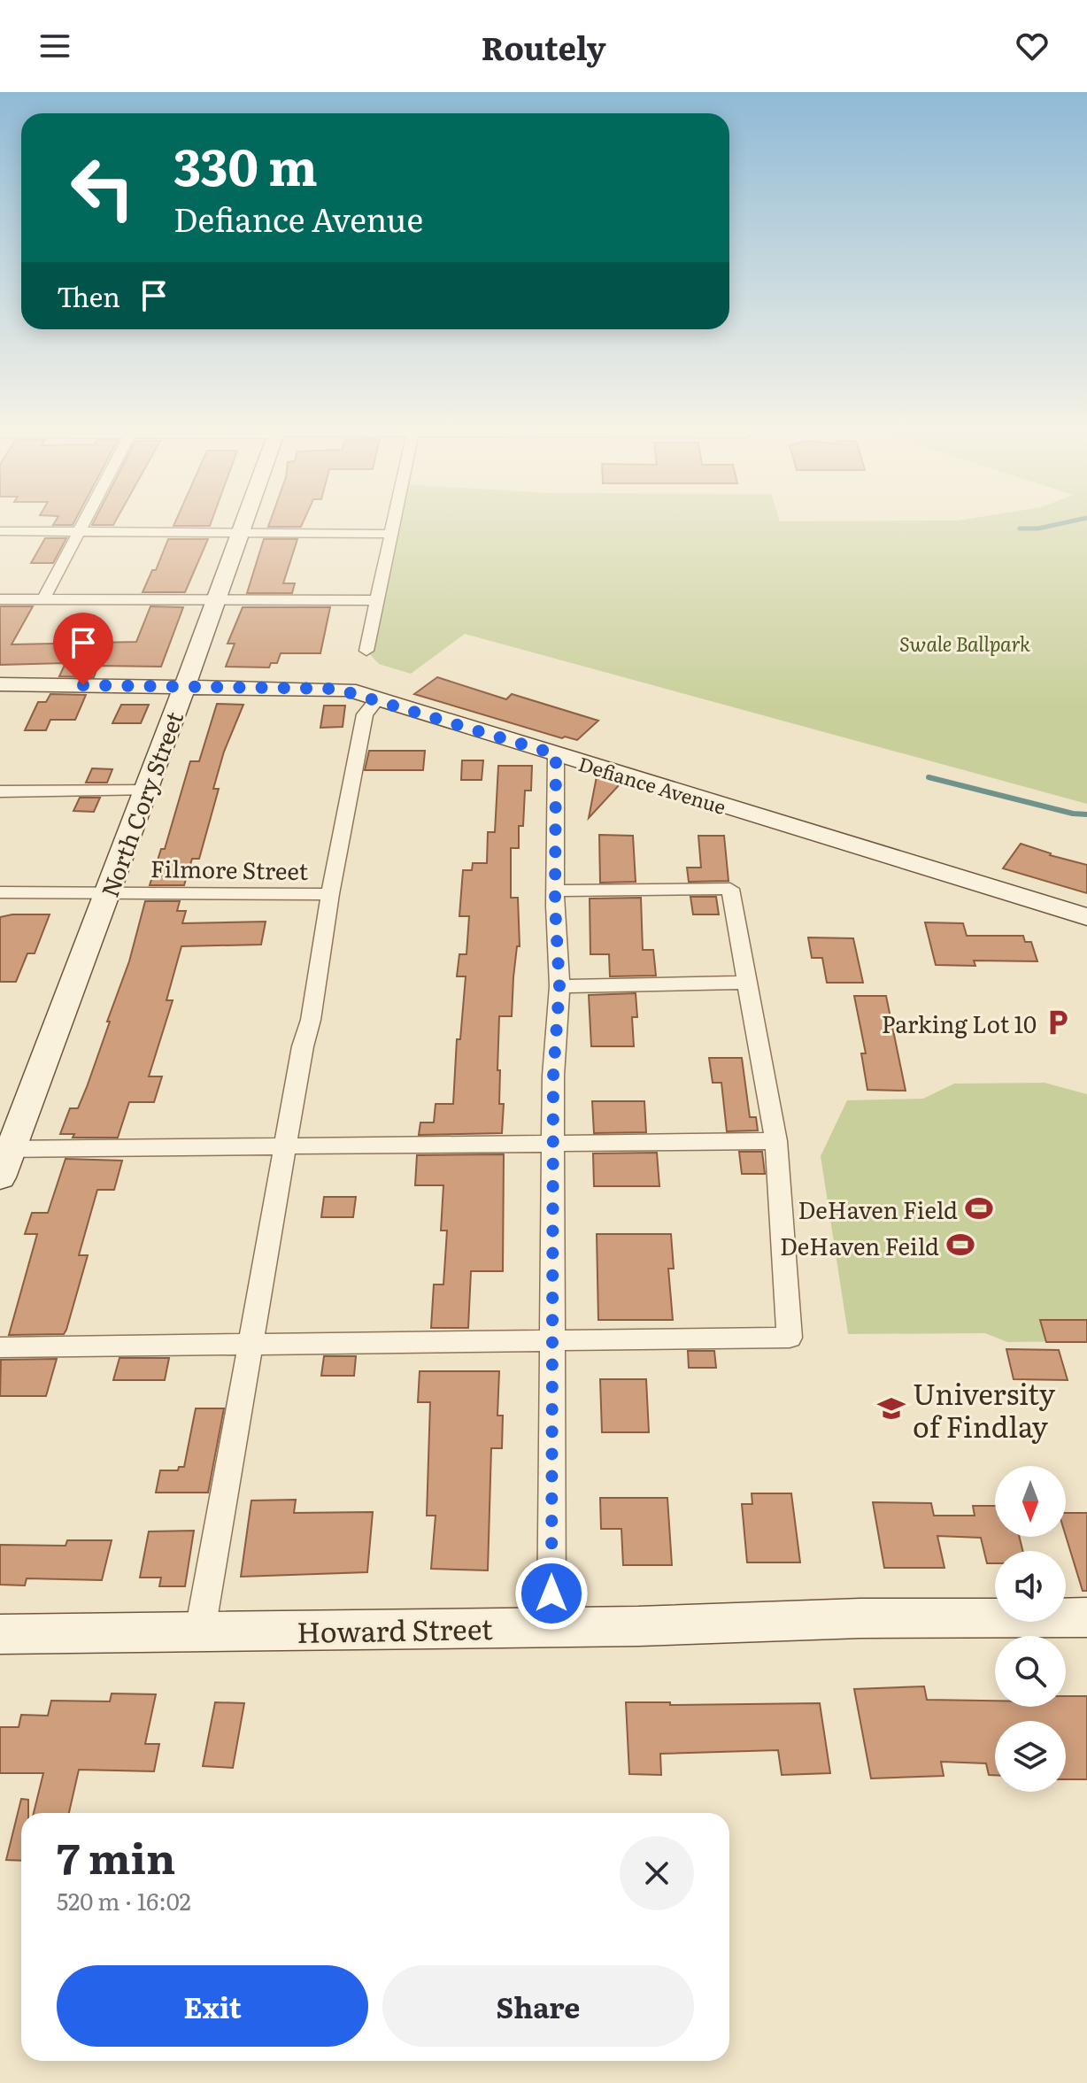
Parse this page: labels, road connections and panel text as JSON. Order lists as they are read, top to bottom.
{
  "streets": {
    "street": [
      "Defiance Avenue",
      "North Cory Street",
      "Filmore Street",
      "Howard Street"
    ]
  },
  "crossings": [
    ["Defiance Avenue", "North Cory Street"],
    ["North Cory Street", "Filmore Street"]
  ],
  "parks": ["Swale Ballpark"],
  "places": {
    "parking": ["Parking Lot 10"],
    "sports": ["DeHaven Field", "DeHaven Feild"],
    "school or university": ["University of Findlay"]
  },
  "north": "bottom",
  "page": {
    "header": "Routely",
    "turn": ["330 m", "Defiance Avenue"],
    "then": "Then",
    "heading": ["7 min", "520 m · 16:02"],
    "buttons": ["Exit", "Share"]
  }
}
